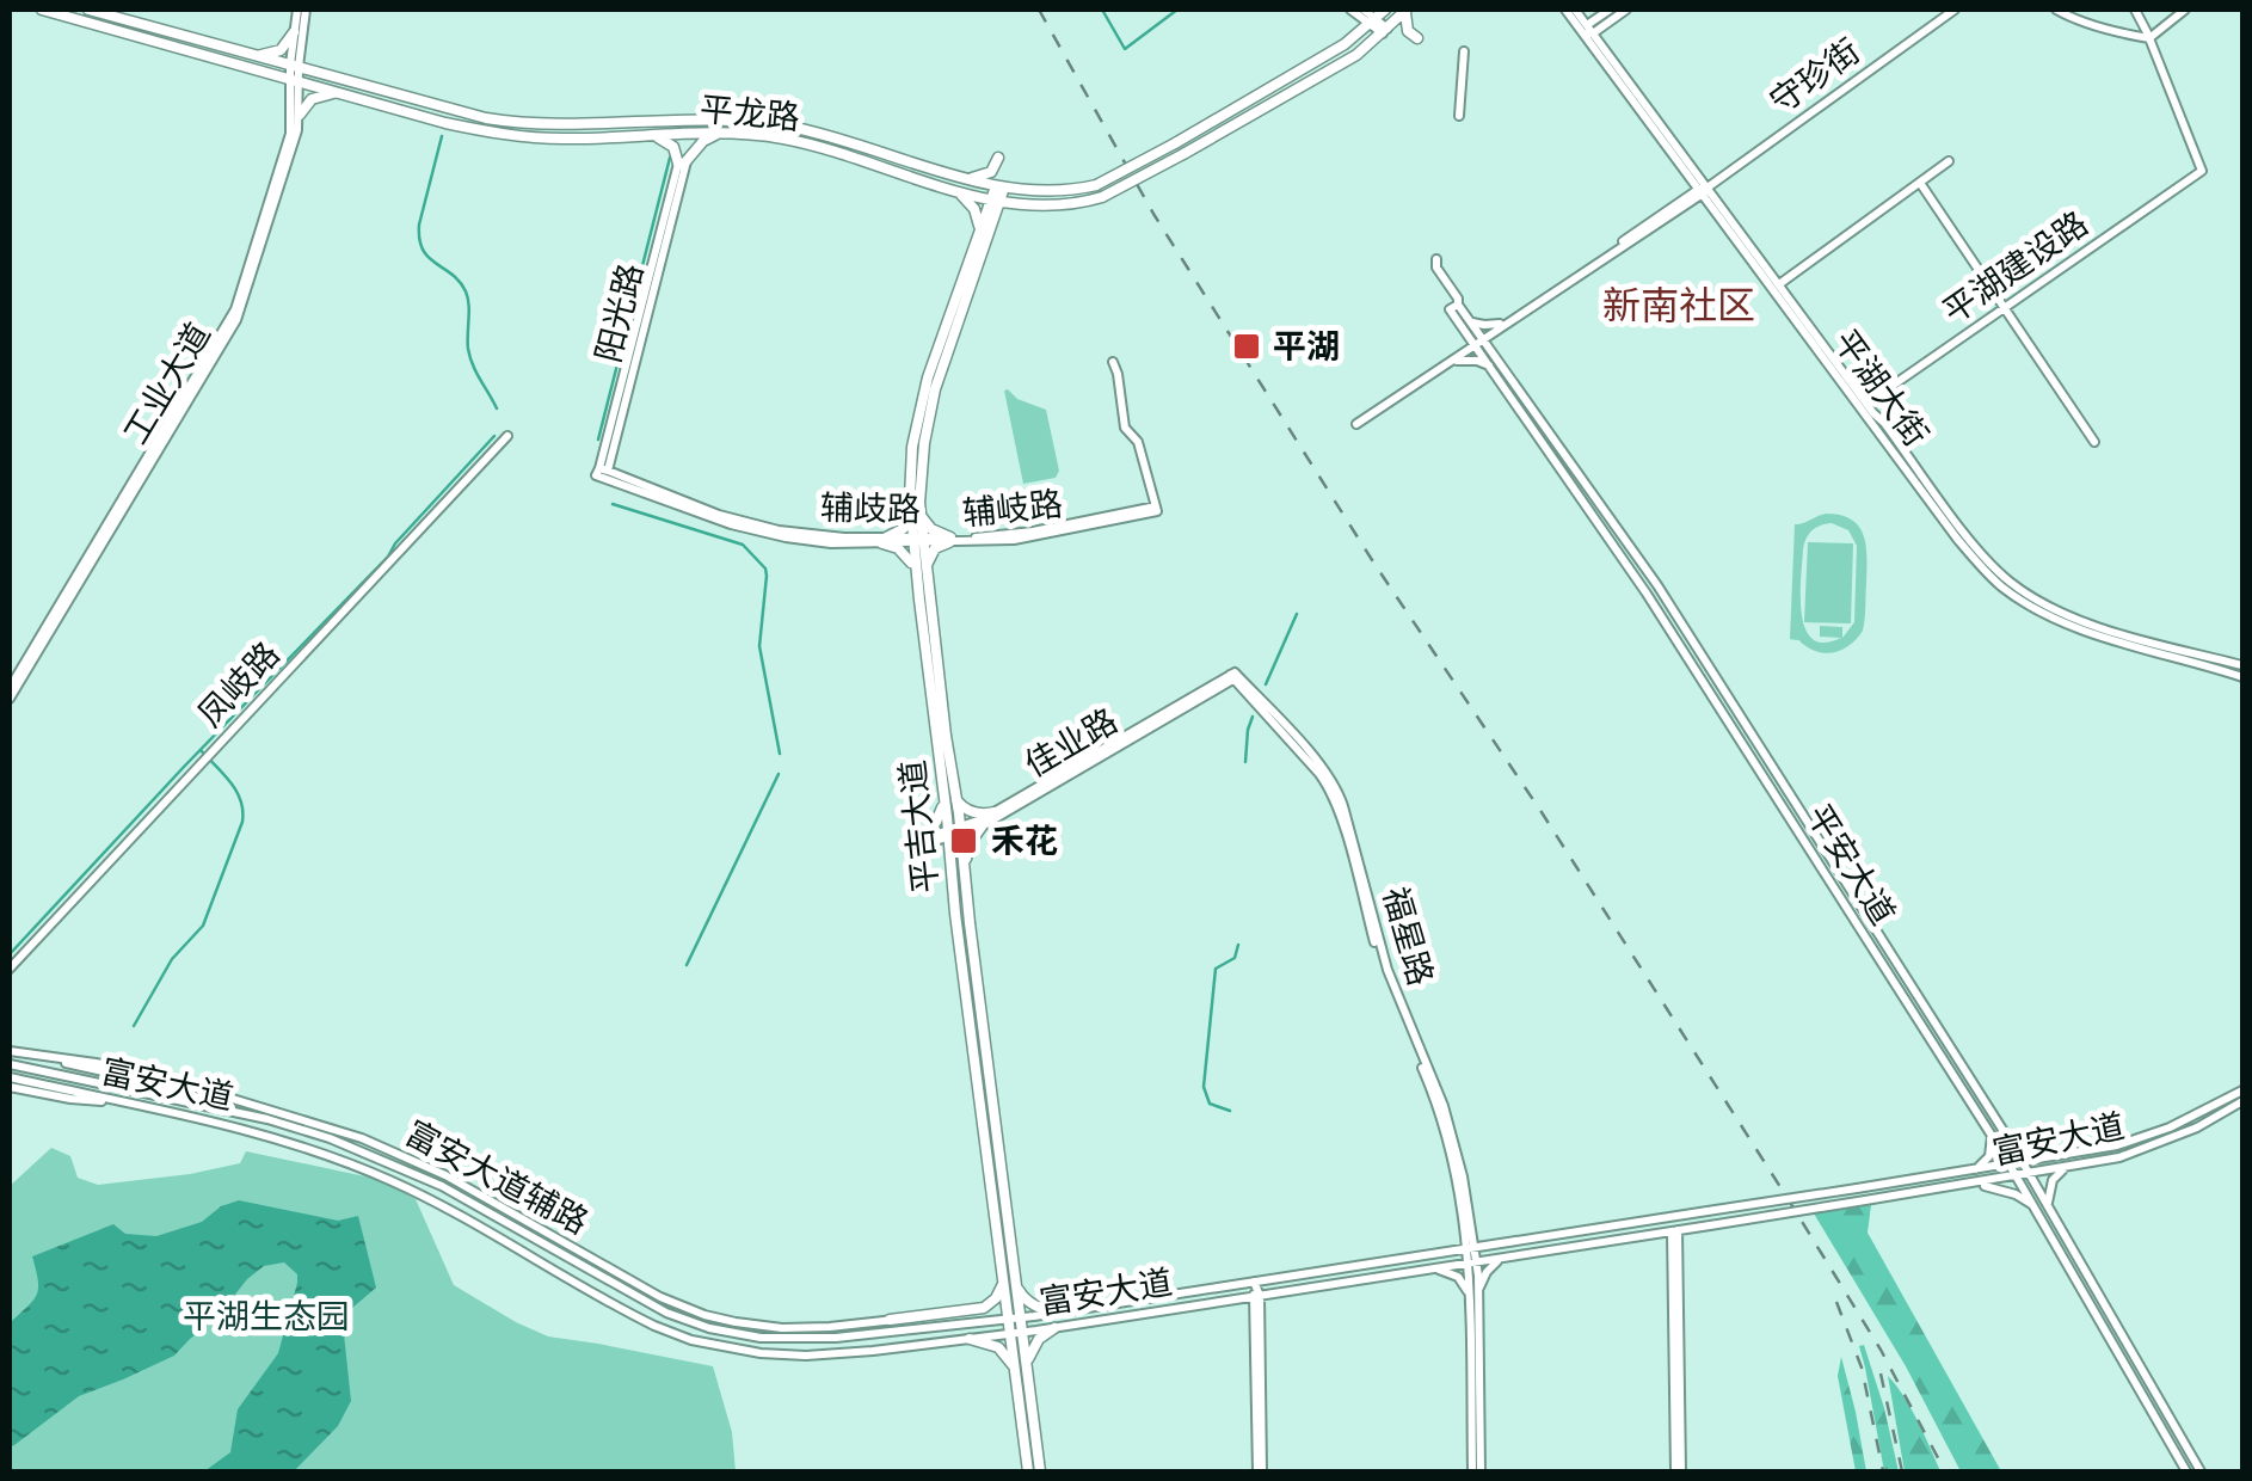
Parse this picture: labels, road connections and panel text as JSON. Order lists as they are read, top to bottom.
{
  "streets": {
    "main road": [
      "守珍街",
      "平龙路",
      "平湖建设路",
      "阳光路",
      "工业大道",
      "平湖大街",
      "辅歧路",
      "辅岐路",
      "凤岐路",
      "佳业路",
      "平吉大道",
      "平安大道",
      "福星路",
      "富安大道",
      "富安大道辅路"
    ]
  },
  "crossings": [
    ["守珍街", "平湖大街"],
    ["守珍街", "平安大道"],
    ["平龙路", "工业大道"],
    ["平龙路", "平吉大道"],
    ["平湖建设路", "平湖大街"],
    ["阳光路", "辅歧路"],
    ["辅歧路", "辅岐路"],
    ["辅歧路", "平吉大道"],
    ["辅岐路", "平吉大道"],
    ["佳业路", "平吉大道"],
    ["佳业路", "福星路"],
    ["平吉大道", "富安大道"],
    ["平安大道", "富安大道"],
    ["福星路", "富安大道"],
    ["富安大道", "富安大道辅路"]
  ],
  "districts": ["新南社区"],
  "parks": ["平湖生态园"],
  "places": {
    "transit": ["平湖", "禾花"]
  }
}
